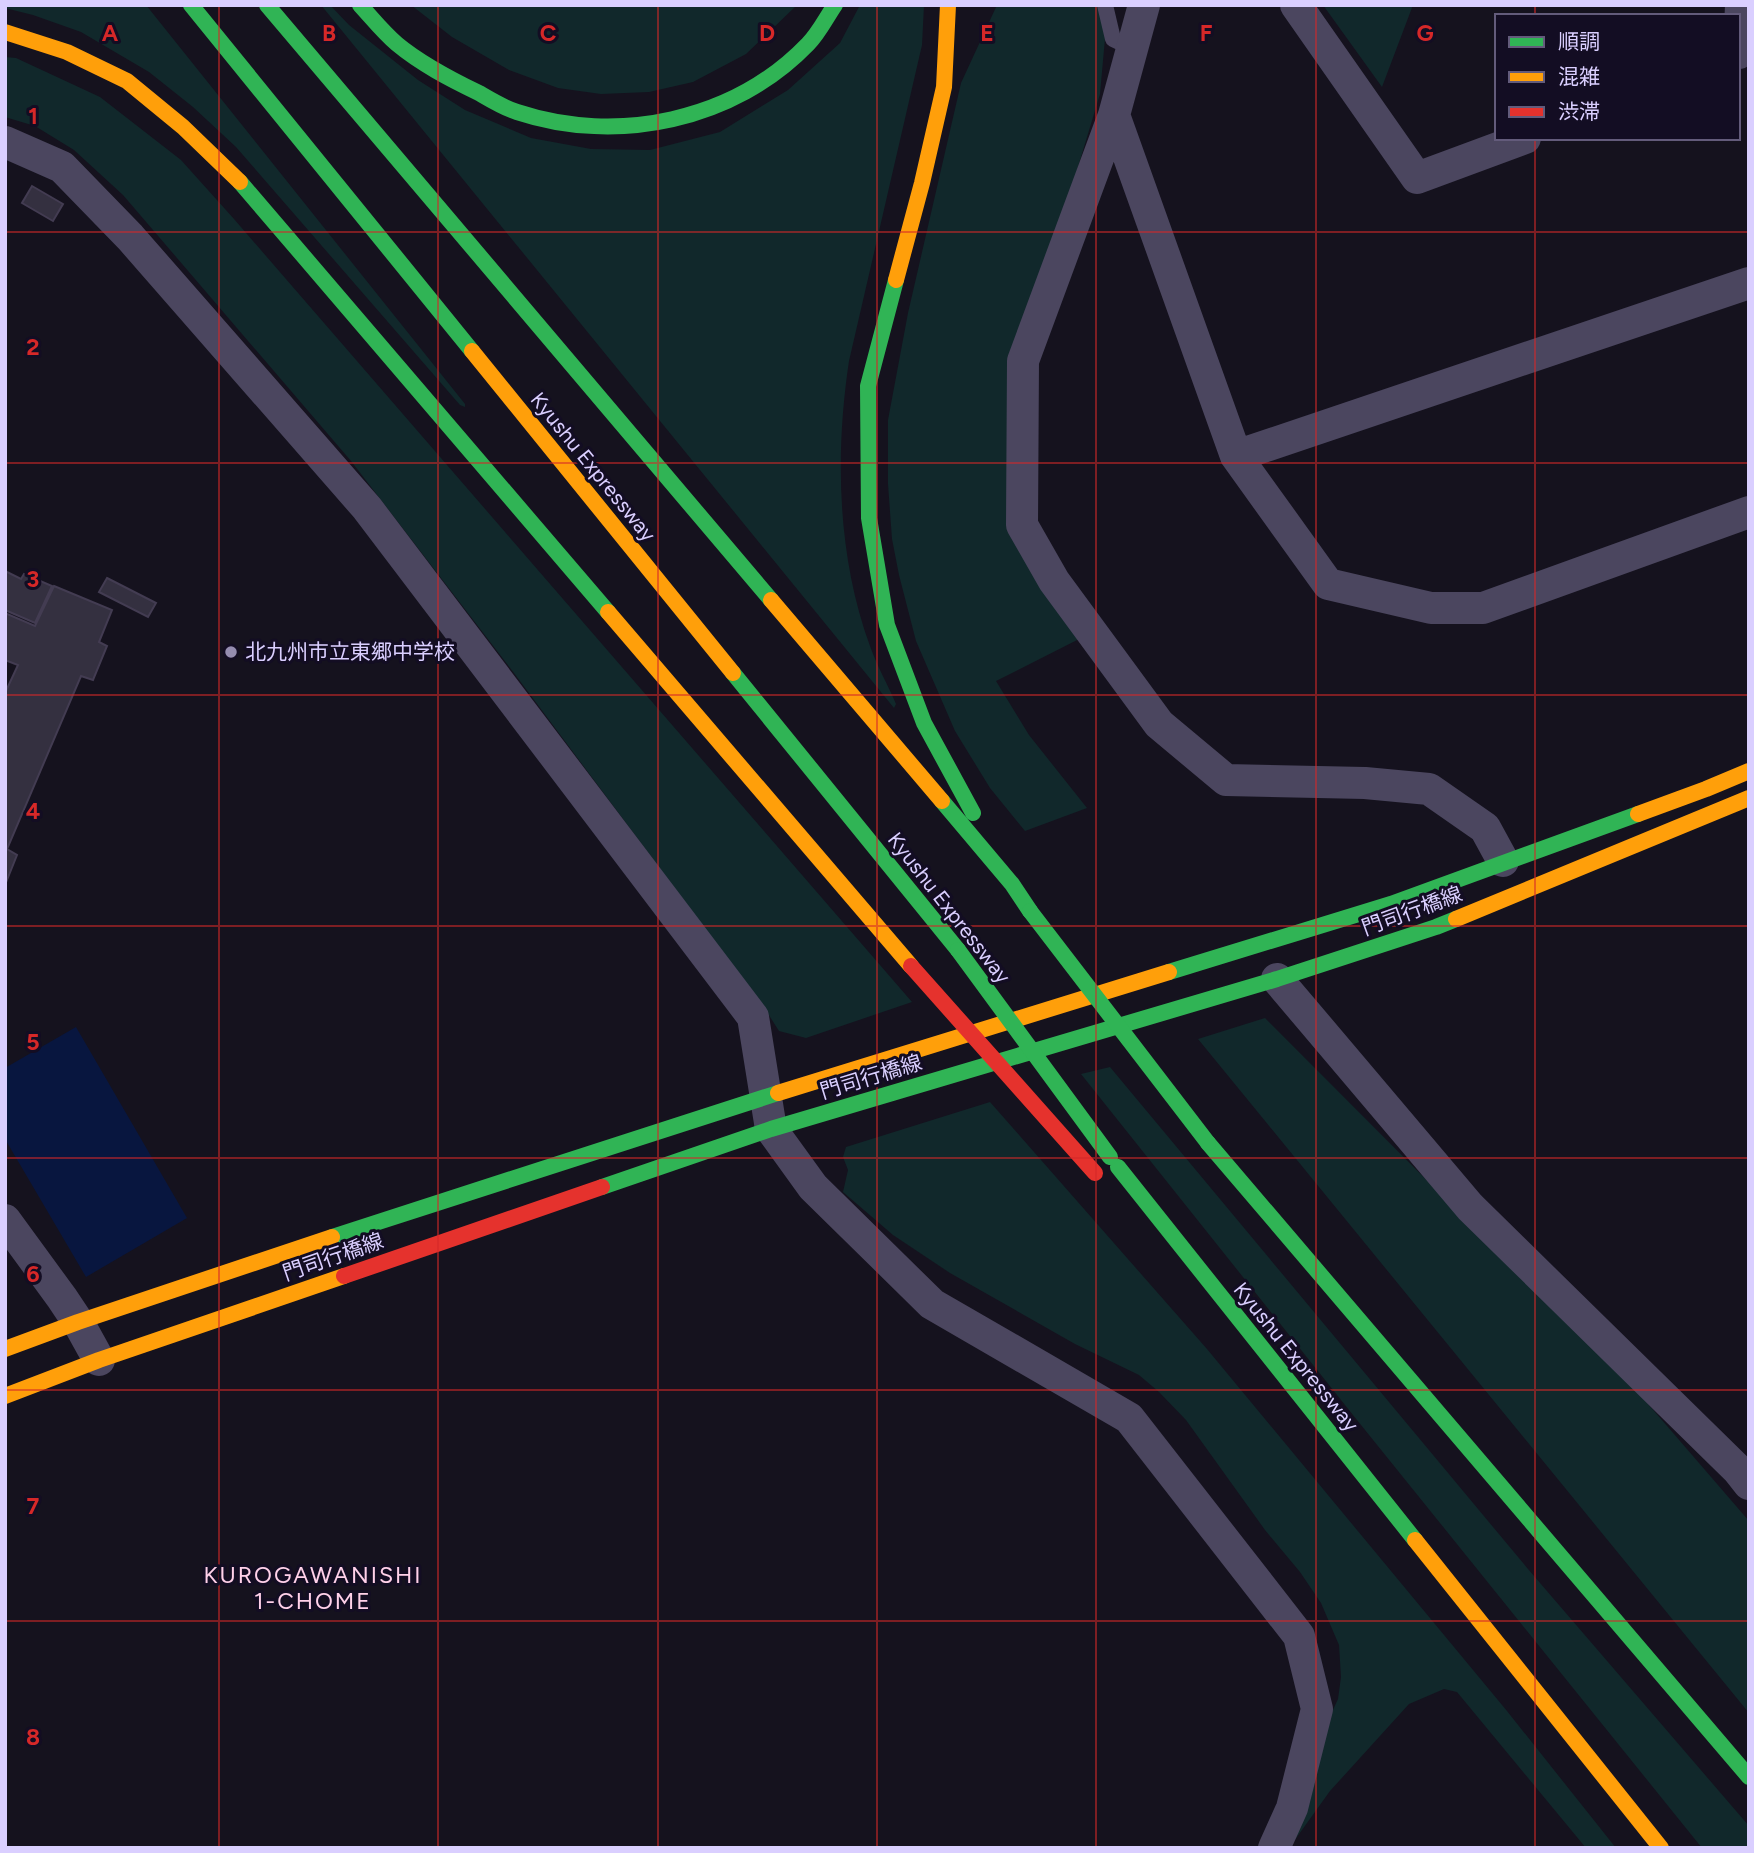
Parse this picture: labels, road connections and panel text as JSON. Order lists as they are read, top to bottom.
{
  "streets": {
    "main road": ["Kyushu Expressway", "門司行橋線"]
  },
  "districts": ["KUROGAWANISHI 1-CHOME"],
  "places": ["北九州市立東郷中学校"],
  "legend": ["順調", "混雑", "渋滞"],
  "grid": {
    "columns": [
      "A",
      "B",
      "C",
      "D",
      "E",
      "F",
      "G"
    ],
    "rows": [
      "1",
      "2",
      "3",
      "4",
      "5",
      "6",
      "7",
      "8"
    ]
  }
}
